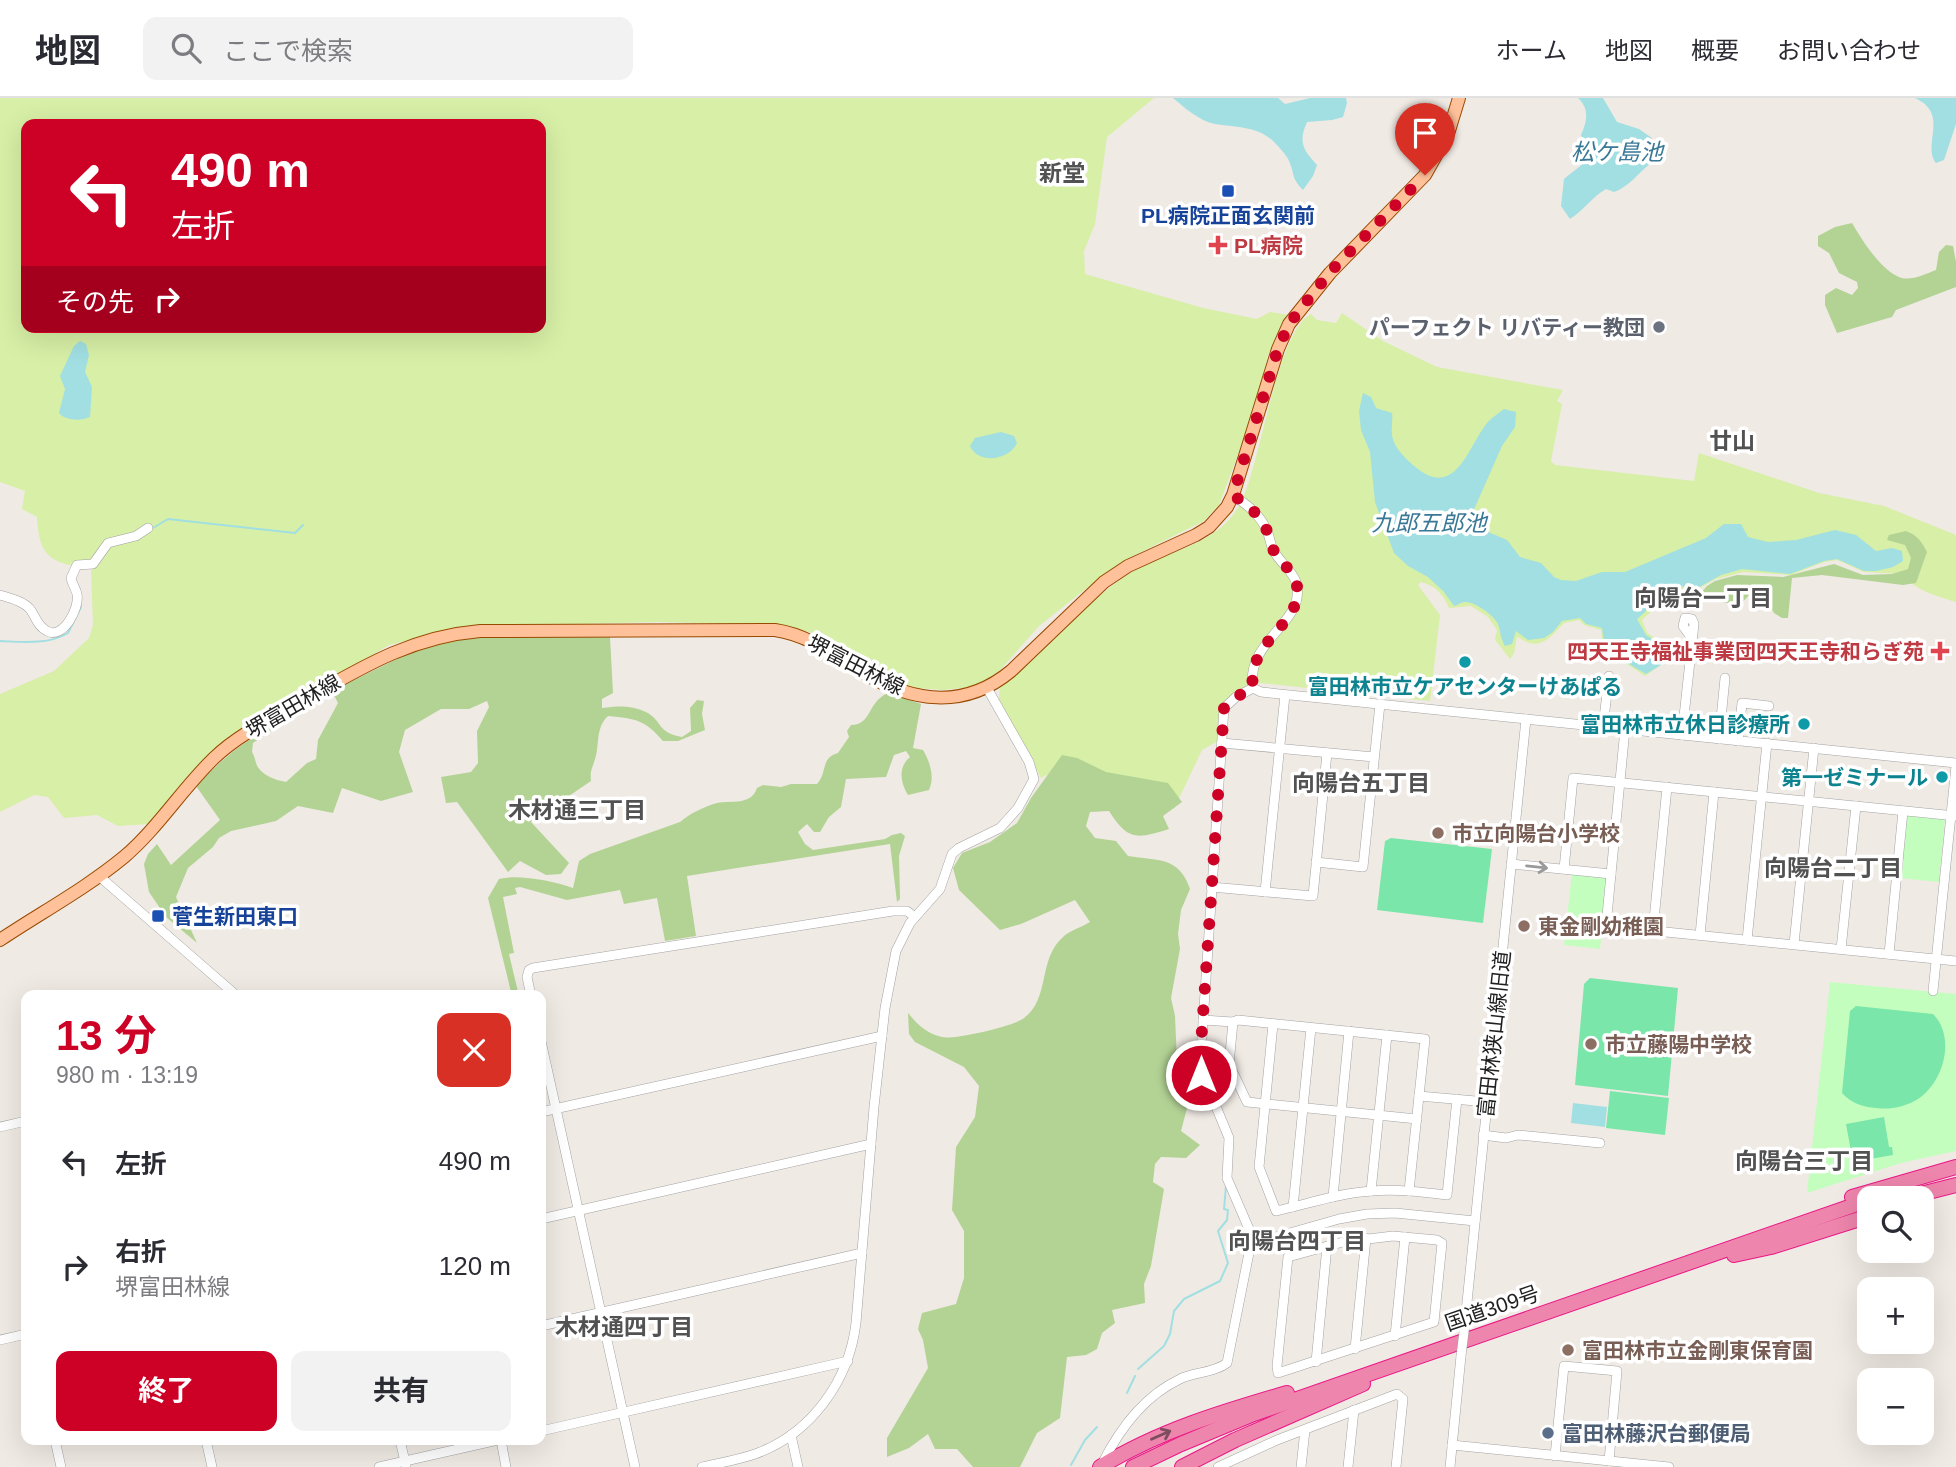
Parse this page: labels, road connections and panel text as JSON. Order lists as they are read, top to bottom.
{
  "streets": {
    "highway": ["国道309号"],
    "main road": ["堺富田林線"],
    "street": ["富田林狭山線旧道"]
  },
  "districts": [
    "新堂",
    "廿山",
    "向陽台一丁目",
    "向陽台五丁目",
    "木材通三丁目",
    "向陽台二丁目",
    "向陽台三丁目",
    "向陽台四丁目",
    "木材通四丁目"
  ],
  "water": ["松ケ島池", "九郎五郎池"],
  "places": {
    "transit": ["PL病院正面玄関前", "菅生新田東口"],
    "health": ["PL病院", "四天王寺福祉事業団四天王寺和らぎ苑"],
    "other": [
      "パーフェクト リバティー教団",
      "富田林市立ケアセンターけあぱる",
      "富田林市立休日診療所",
      "第一ゼミナール",
      "市立向陽台小学校",
      "東金剛幼稚園",
      "市立藤陽中学校",
      "富田林市立金剛東保育園",
      "富田林藤沢台郵便局"
    ]
  },
  "page": {
    "header": "地図",
    "search": "ここで検索",
    "nav": [
      "ホーム",
      "地図",
      "概要",
      "お問い合わせ"
    ],
    "turn": ["490 m", "左折"],
    "then": "その先",
    "heading": ["13 分", "980 m · 13:19"],
    "list": [
      {
        "name": "左折",
        "value": "490 m"
      },
      {
        "name": "右折",
        "note": "堺富田林線",
        "value": "120 m"
      }
    ],
    "map_buttons": ["+", "−"],
    "buttons": ["終了", "共有"]
  }
}
